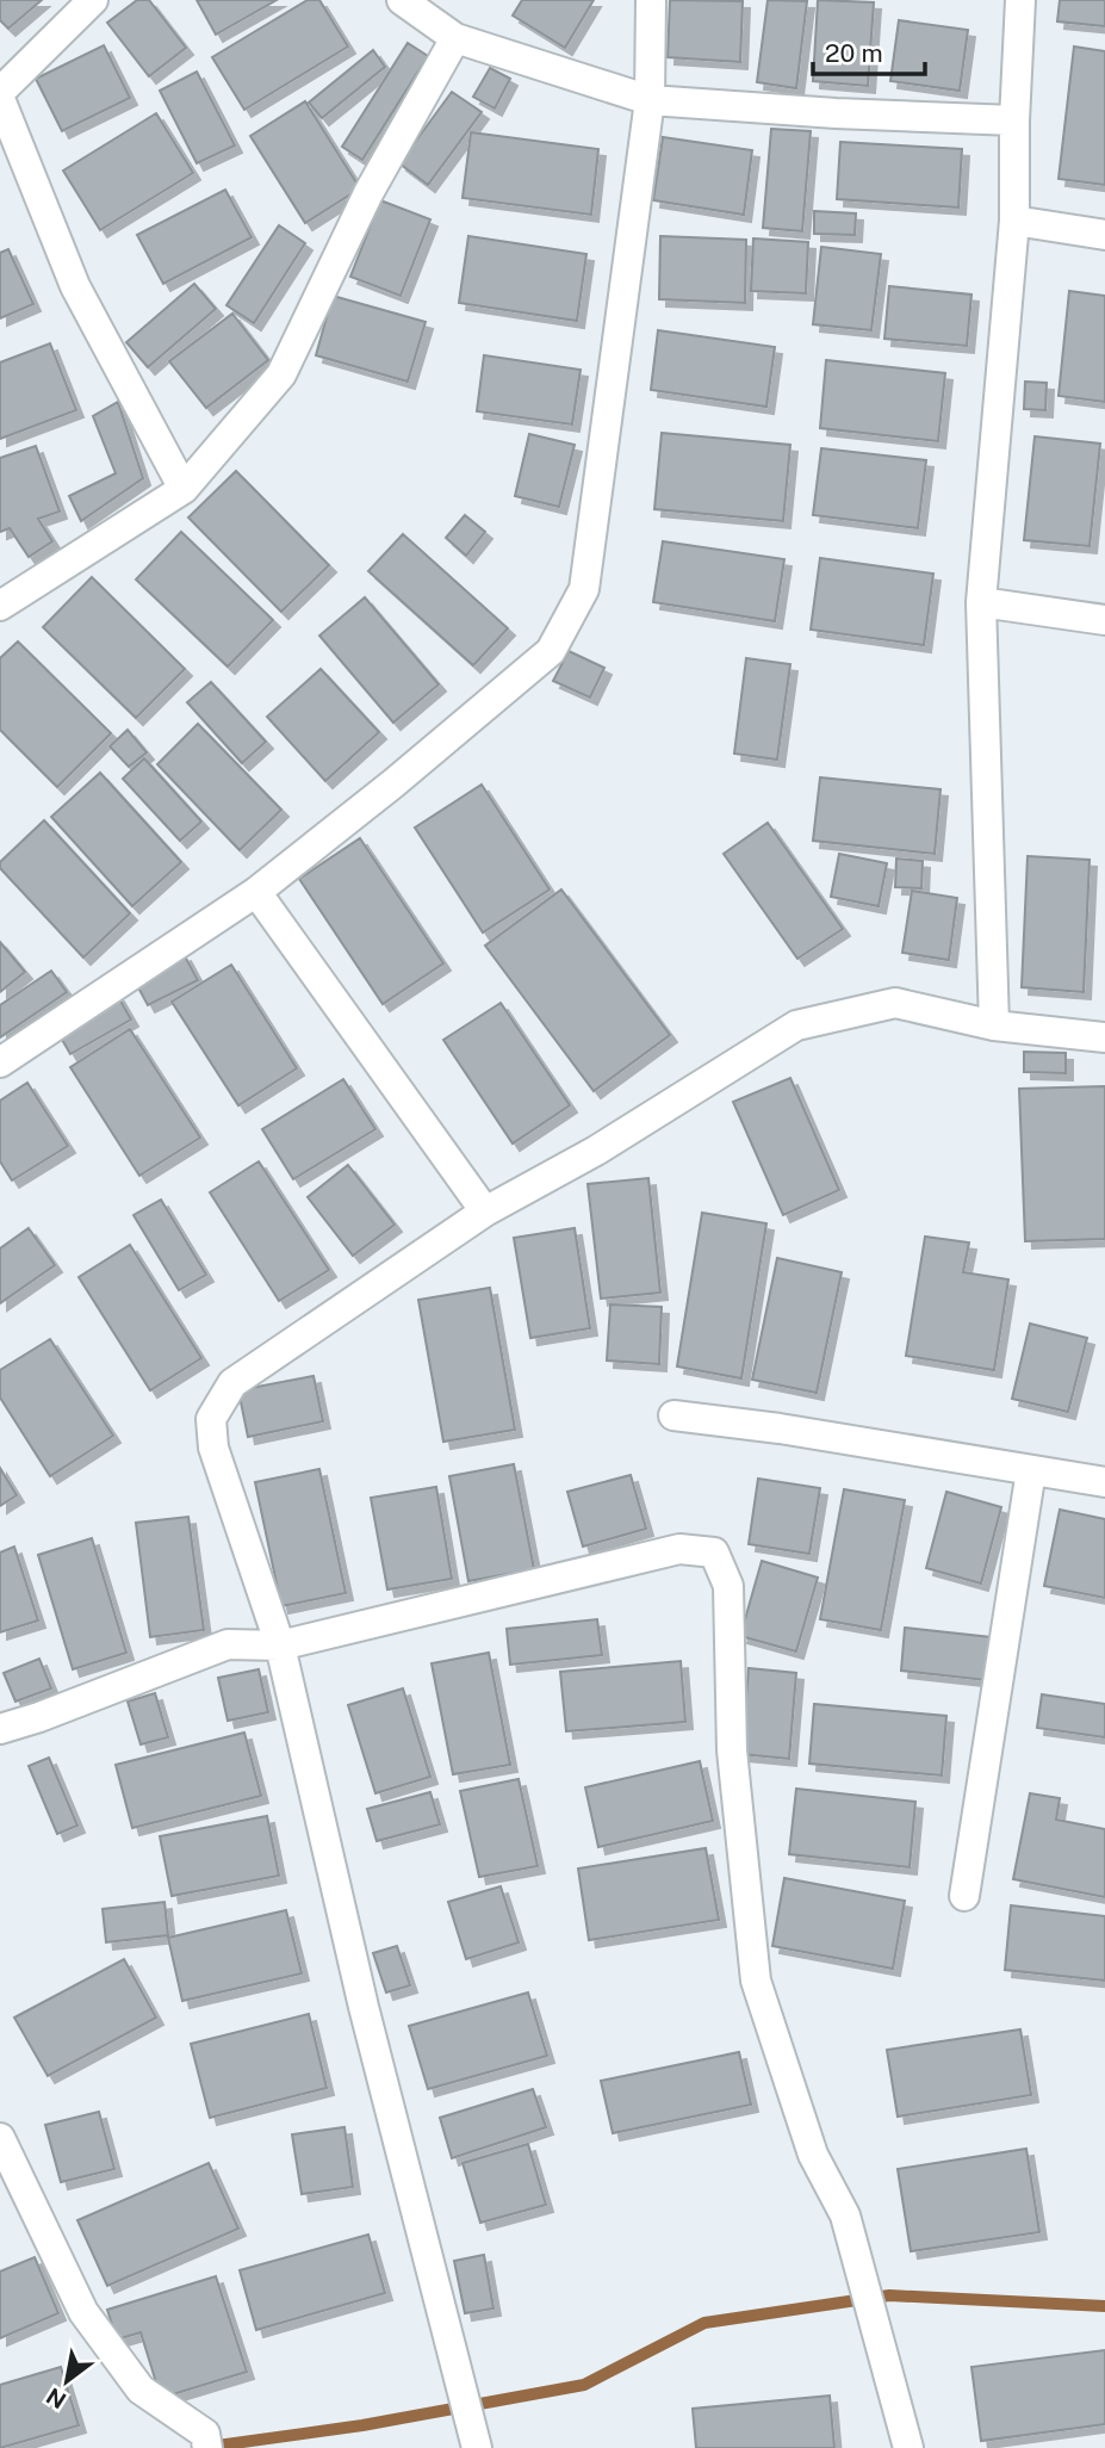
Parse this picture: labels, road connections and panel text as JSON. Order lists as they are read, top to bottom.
{
  "scale_bar": "20 m",
  "north": "bottom left"
}
